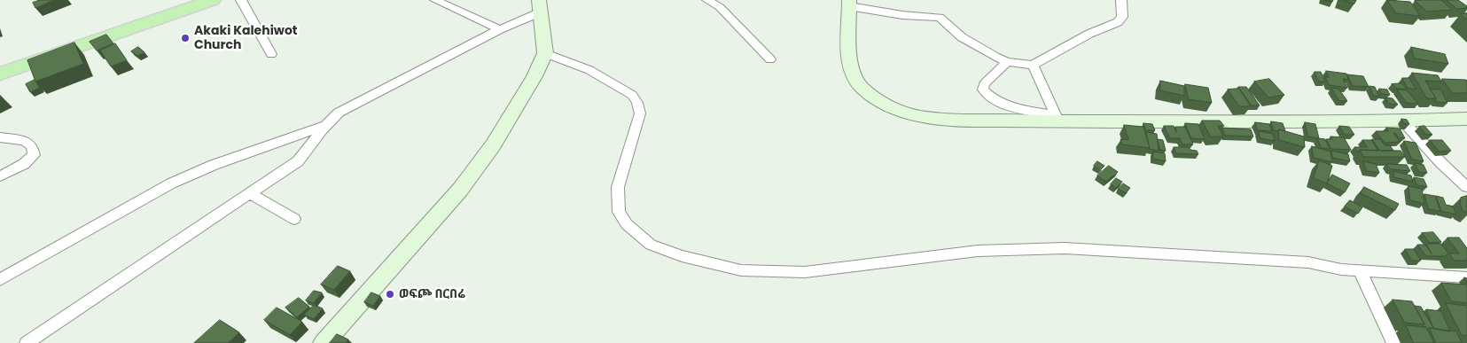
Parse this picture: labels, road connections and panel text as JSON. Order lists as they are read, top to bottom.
{
  "places": ["Akaki Kalehiwot Church", "ወፍጮ በርበሬ"]
}
